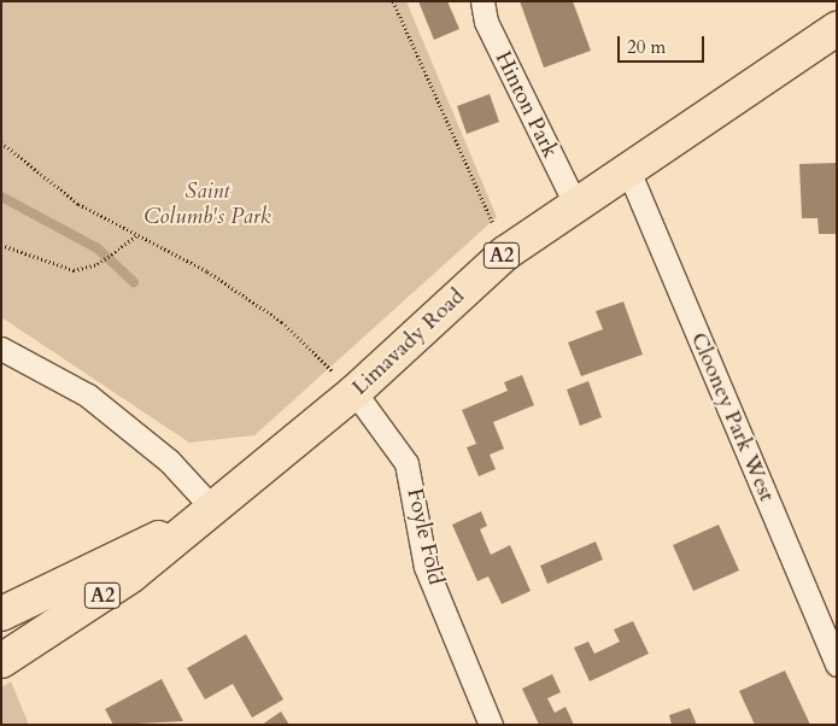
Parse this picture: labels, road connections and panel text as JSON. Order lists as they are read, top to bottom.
{
  "streets": {
    "highway": ["A2", "Limavady Road"],
    "street": ["Hinton Park", "Clooney Park West", "Foyle Fold"]
  },
  "crossings": [
    ["Hinton Park", "Limavady Road"],
    ["Limavady Road", "Clooney Park West"],
    ["Limavady Road", "Foyle Fold"]
  ],
  "parks": ["Saint Columb's Park"],
  "scale_bar": "20 m"
}
